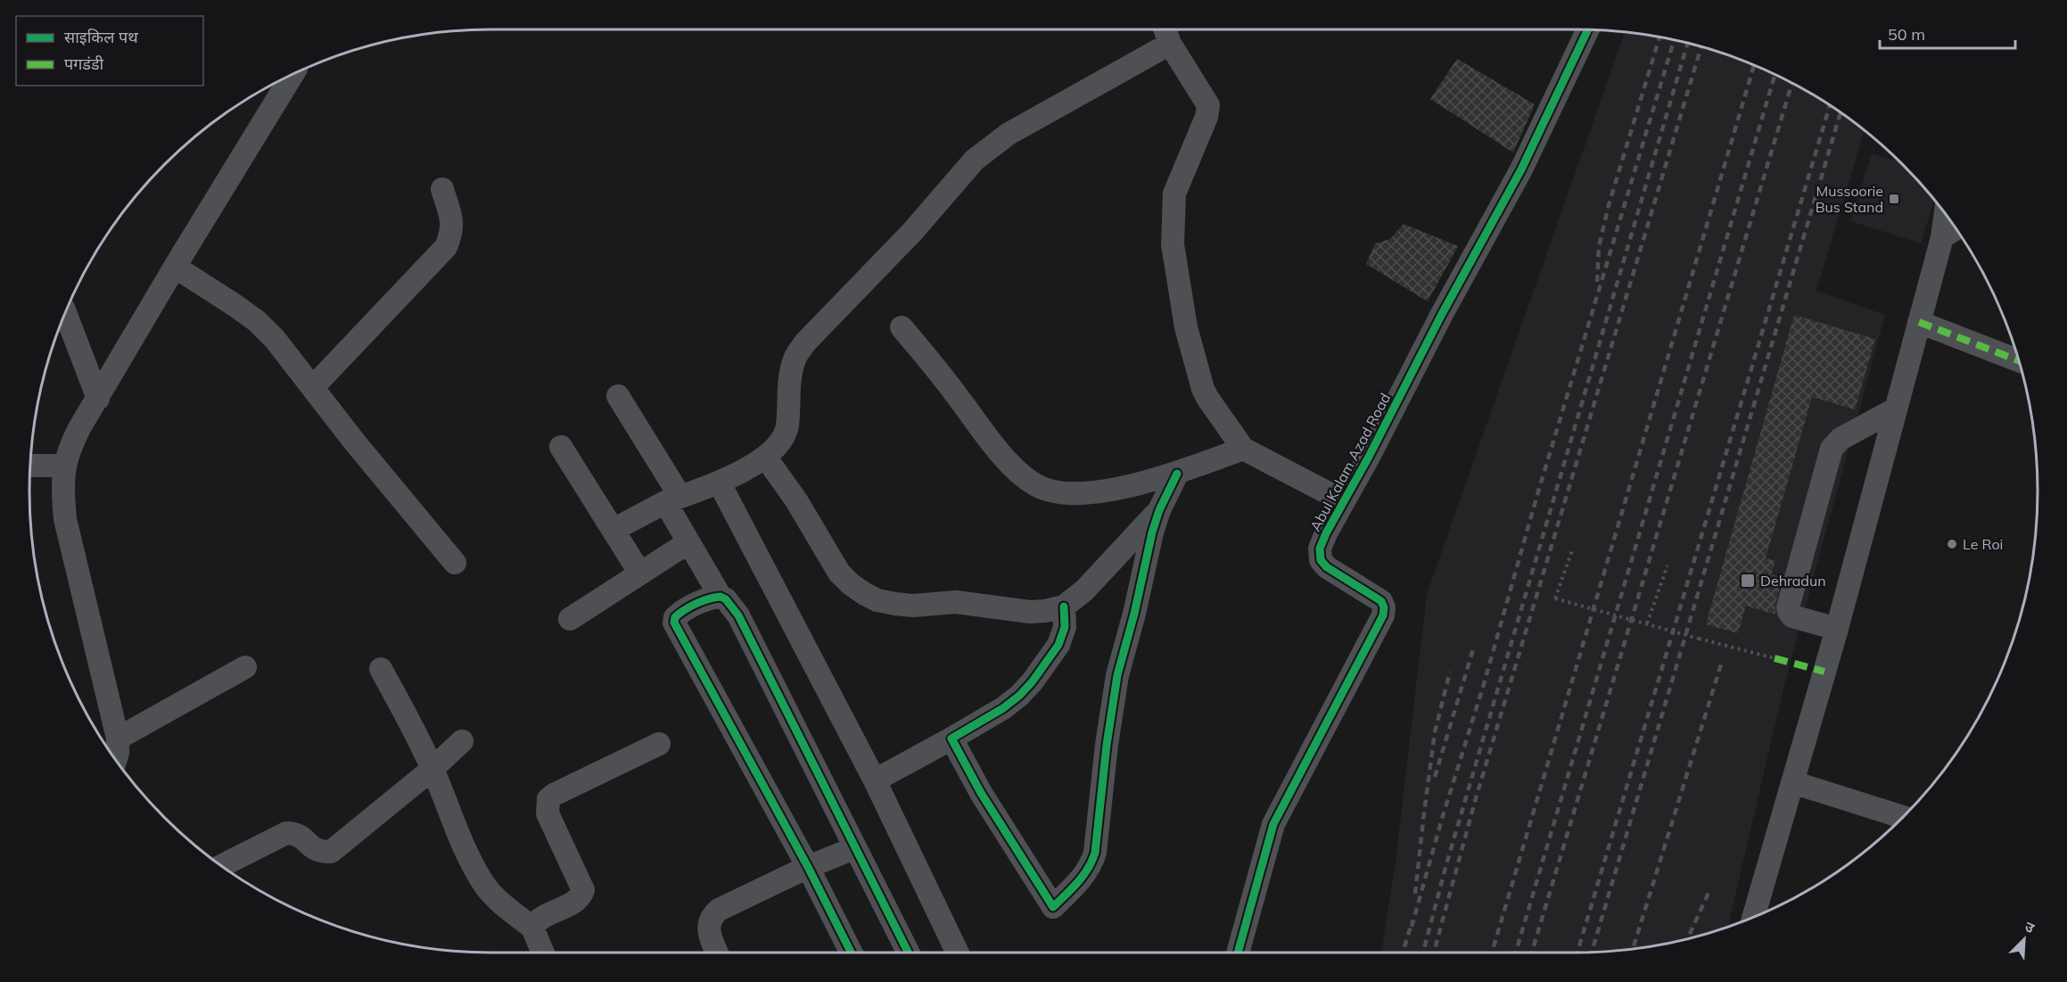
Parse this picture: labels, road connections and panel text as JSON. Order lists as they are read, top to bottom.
{
  "streets": {
    "street": ["Abul Kalam Azad Road"]
  },
  "places": {
    "transit": ["Mussoorie Bus Stand", "Dehradun"],
    "other": ["Le Roi"]
  },
  "legend": ["साइकिल पथ", "पगडंडी"],
  "scale_bar": "50 m",
  "north": "top right"
}
